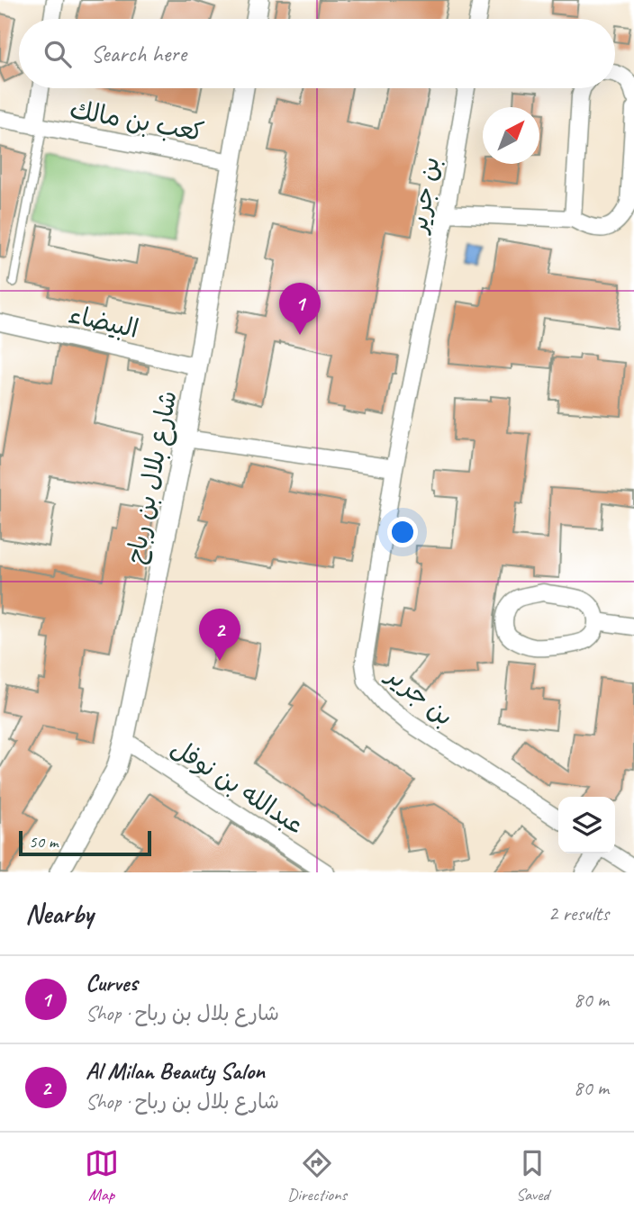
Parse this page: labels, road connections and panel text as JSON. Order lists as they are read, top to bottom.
{
  "streets": {
    "street": [
      "كعب بن مالك",
      "بن جرير",
      "البيضاء",
      "شارع بلال بن رباح",
      "عبدالله بن نوفل"
    ]
  },
  "crossings": [
    ["كعب بن مالك", "شارع بلال بن رباح"],
    ["البيضاء", "شارع بلال بن رباح"],
    ["شارع بلال بن رباح", "عبدالله بن نوفل"]
  ],
  "scale_bar": "50 m",
  "north": "top right",
  "page": {
    "search": "Search here",
    "pins": ["1", "2"],
    "scale": "50 m",
    "heading": ["Nearby", "2 results"],
    "list": [
      {
        "mark": "1",
        "name": "Curves",
        "note": "Shop · شارع بلال بن رباح",
        "value": "80 m"
      },
      {
        "mark": "2",
        "name": "Al Milan Beauty Salon",
        "note": "Shop · شارع بلال بن رباح",
        "value": "80 m"
      }
    ],
    "nav": ["Map", "Directions", "Saved"]
  }
}
